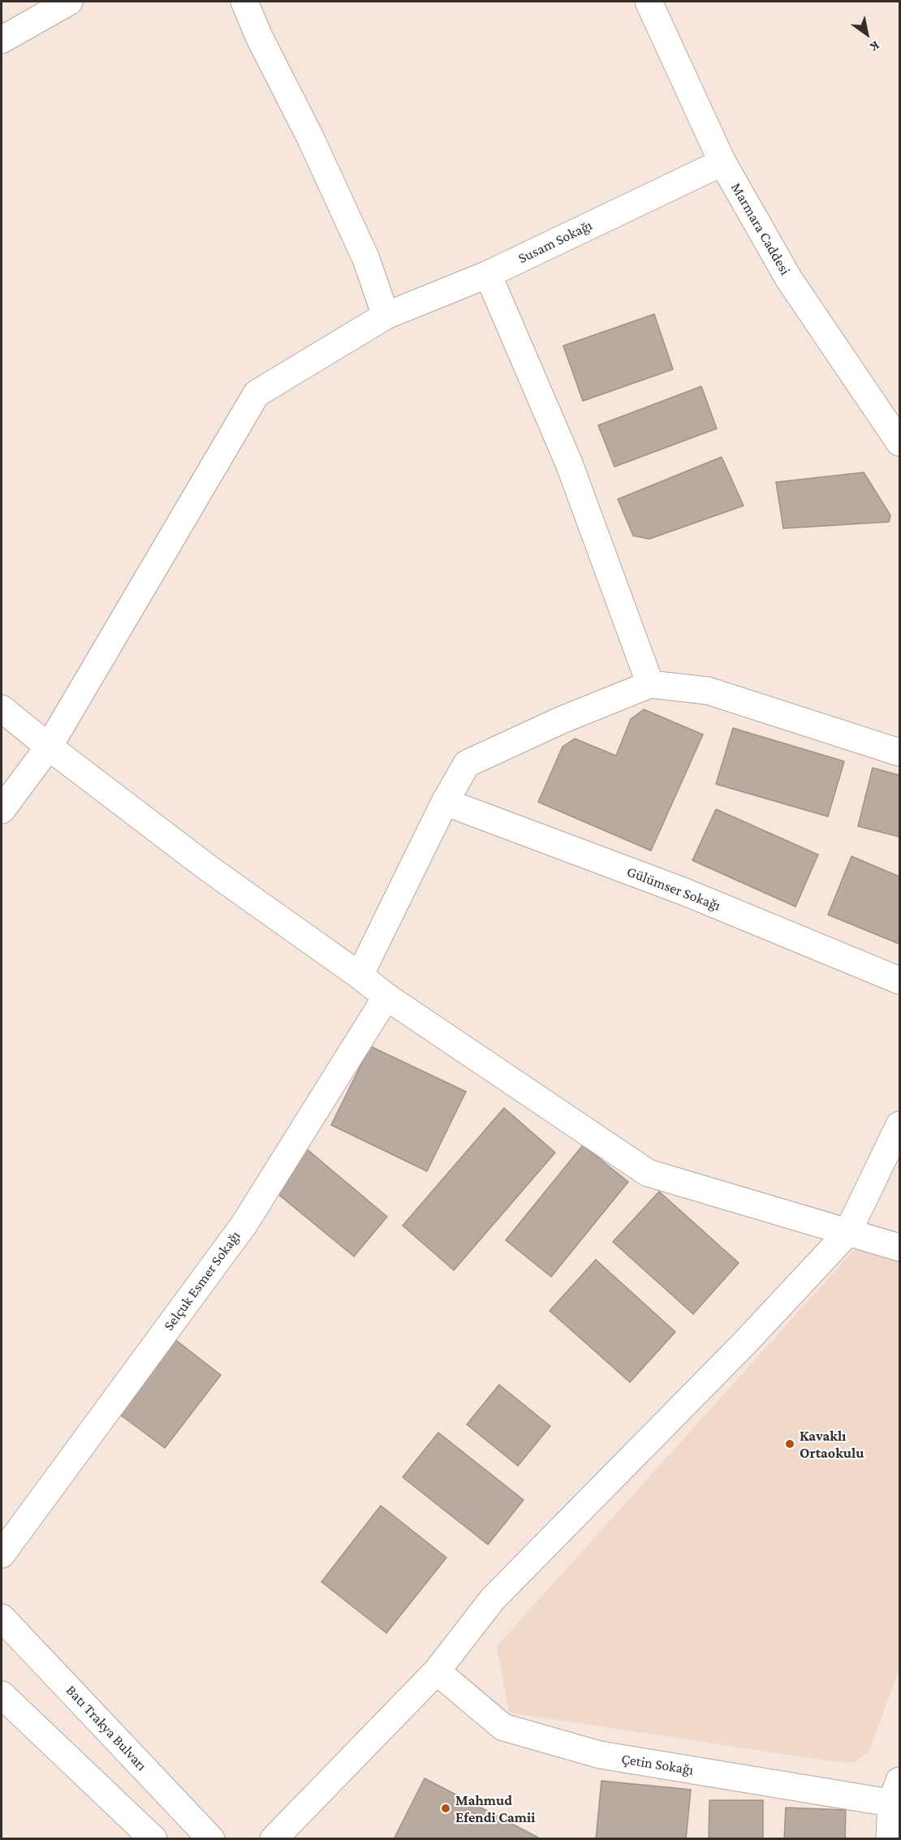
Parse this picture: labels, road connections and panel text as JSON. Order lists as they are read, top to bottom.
{
  "streets": {
    "street": [
      "Marmara Caddesi",
      "Susam Sokağı",
      "Gülümser Sokağı",
      "Selçuk Esmer Sokağı",
      "Batı Trakya Bulvarı",
      "Çetin Sokağı"
    ]
  },
  "crossings": [
    ["Marmara Caddesi", "Susam Sokağı"]
  ],
  "places": ["Kavaklı Ortaokulu", "Mahmud Efendi Camii"],
  "north": "bottom right"
}
